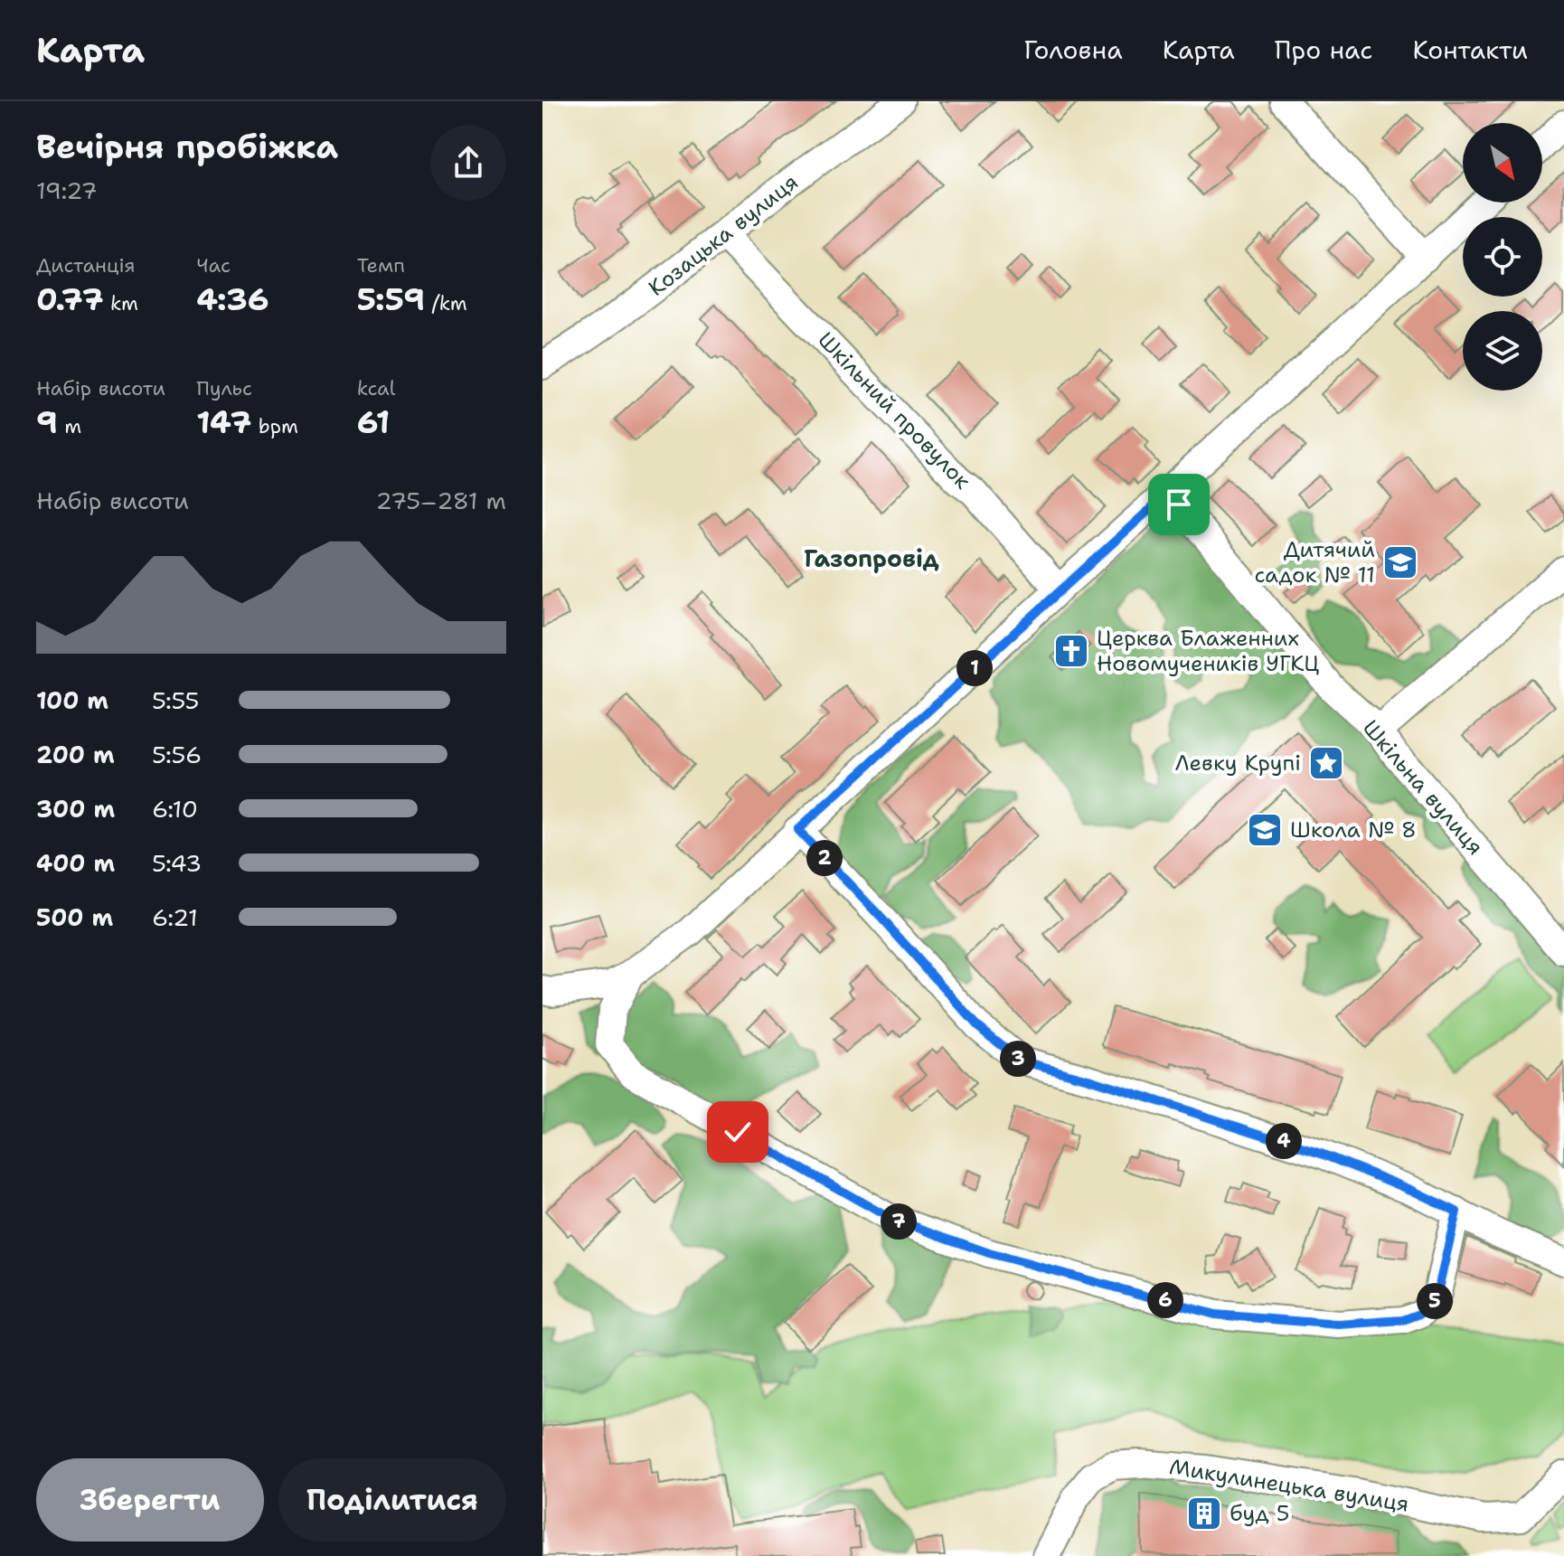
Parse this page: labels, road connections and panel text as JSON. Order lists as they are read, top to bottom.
{
  "streets": {
    "street": [
      "Козацька вулиця",
      "Шкільний провулок",
      "Шкільна вулиця",
      "Микулинецька вулиця"
    ]
  },
  "crossings": [
    ["Козацька вулиця", "Шкільний провулок"]
  ],
  "districts": ["Газопровід"],
  "places": {
    "school or university": ["Дитячий садок № 11", "Школа № 8"],
    "church": ["Церква Блаженних Новомучеників УГКЦ"],
    "place": ["Левку Крупі"],
    "building": ["буд 5"]
  },
  "north": "bottom right",
  "page": {
    "header": "Карта",
    "nav": [
      "Головна",
      "Карта",
      "Про нас",
      "Контакти"
    ],
    "heading": ["Вечірня пробіжка", "19:27"],
    "stats": [
      ["Дистанція", "0.77 km"],
      ["Час", "4:36"],
      ["Темп", "5:59 /km"],
      ["Набір висоти", "9 m"],
      ["Пульс", "147 bpm"],
      ["kcal", "61"]
    ],
    "chart": ["Набір висоти", "275–281 m"],
    "pins": [
      "1",
      "2",
      "3",
      "4",
      "7",
      "6",
      "5"
    ],
    "list": [
      {
        "name": "100 m",
        "note": "5:55"
      },
      {
        "name": "200 m",
        "note": "5:56"
      },
      {
        "name": "300 m",
        "note": "6:10"
      },
      {
        "name": "400 m",
        "note": "5:43"
      },
      {
        "name": "500 m",
        "note": "6:21"
      }
    ],
    "buttons": ["Зберегти", "Поділитися"]
  }
}
